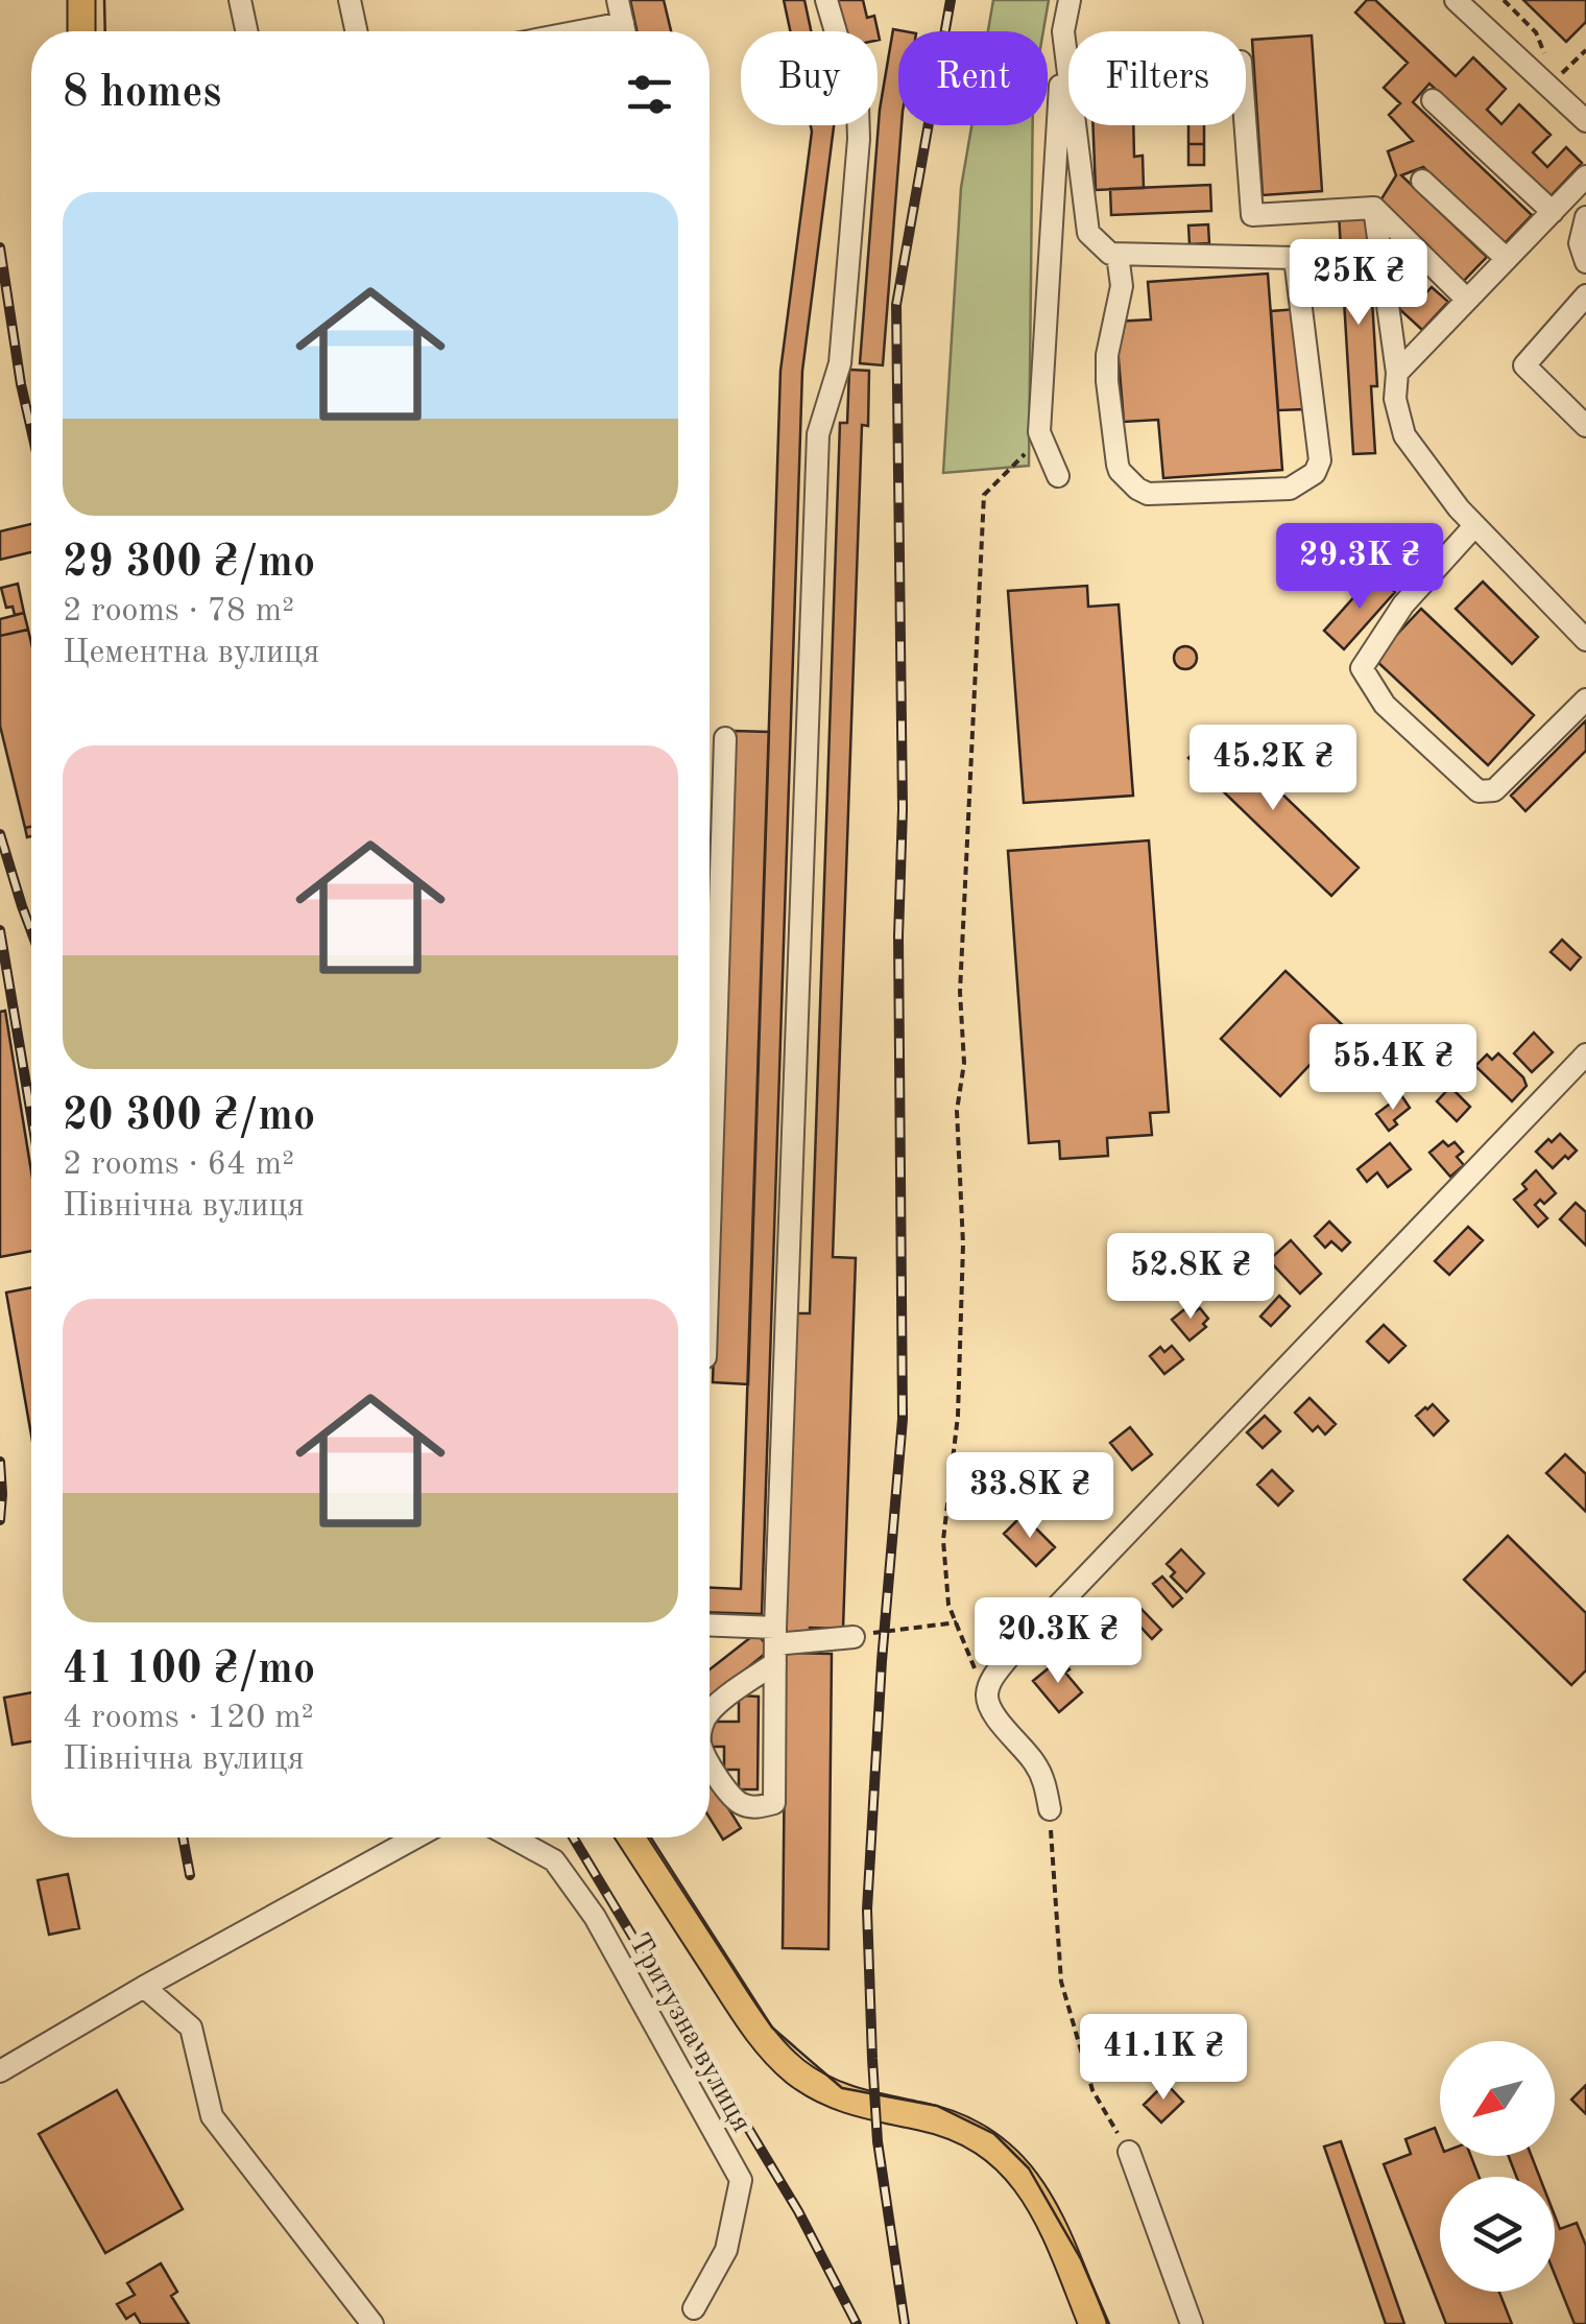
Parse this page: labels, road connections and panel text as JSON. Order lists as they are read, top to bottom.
{
  "streets": {
    "street": ["Тритузна вулиця"]
  },
  "north": "bottom left",
  "page": {
    "chip": ["Buy", "Rent", "Filters"],
    "heading": "8 homes",
    "list": [
      {
        "name": "29 300 ₴/mo",
        "note": "2 rooms · 78 m² · Цементна вулиця"
      },
      {
        "name": "20 300 ₴/mo",
        "note": "2 rooms · 64 m² · Північна вулиця"
      },
      {
        "name": "41 100 ₴/mo",
        "note": "4 rooms · 120 m² · Північна вулиця"
      }
    ],
    "price": [
      "25K ₴",
      "29.3K ₴",
      "45.2K ₴",
      "55.4K ₴",
      "52.8K ₴",
      "33.8K ₴",
      "20.3K ₴",
      "41.1K ₴"
    ]
  }
}
